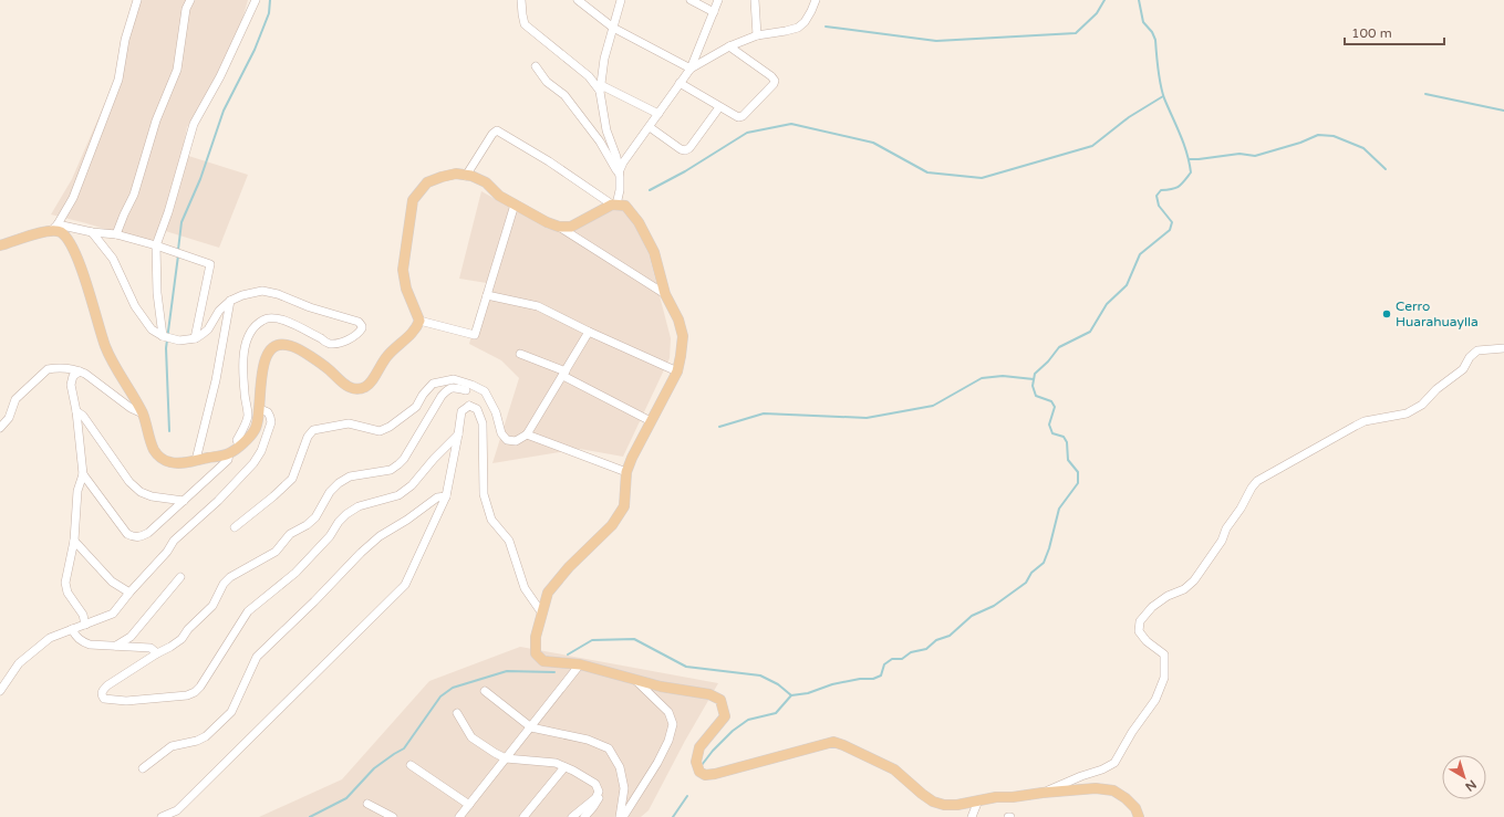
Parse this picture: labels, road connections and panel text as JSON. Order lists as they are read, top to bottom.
{
  "places": ["Cerro Huarahuaylla"],
  "scale_bar": "100 m",
  "north": "bottom right"
}
